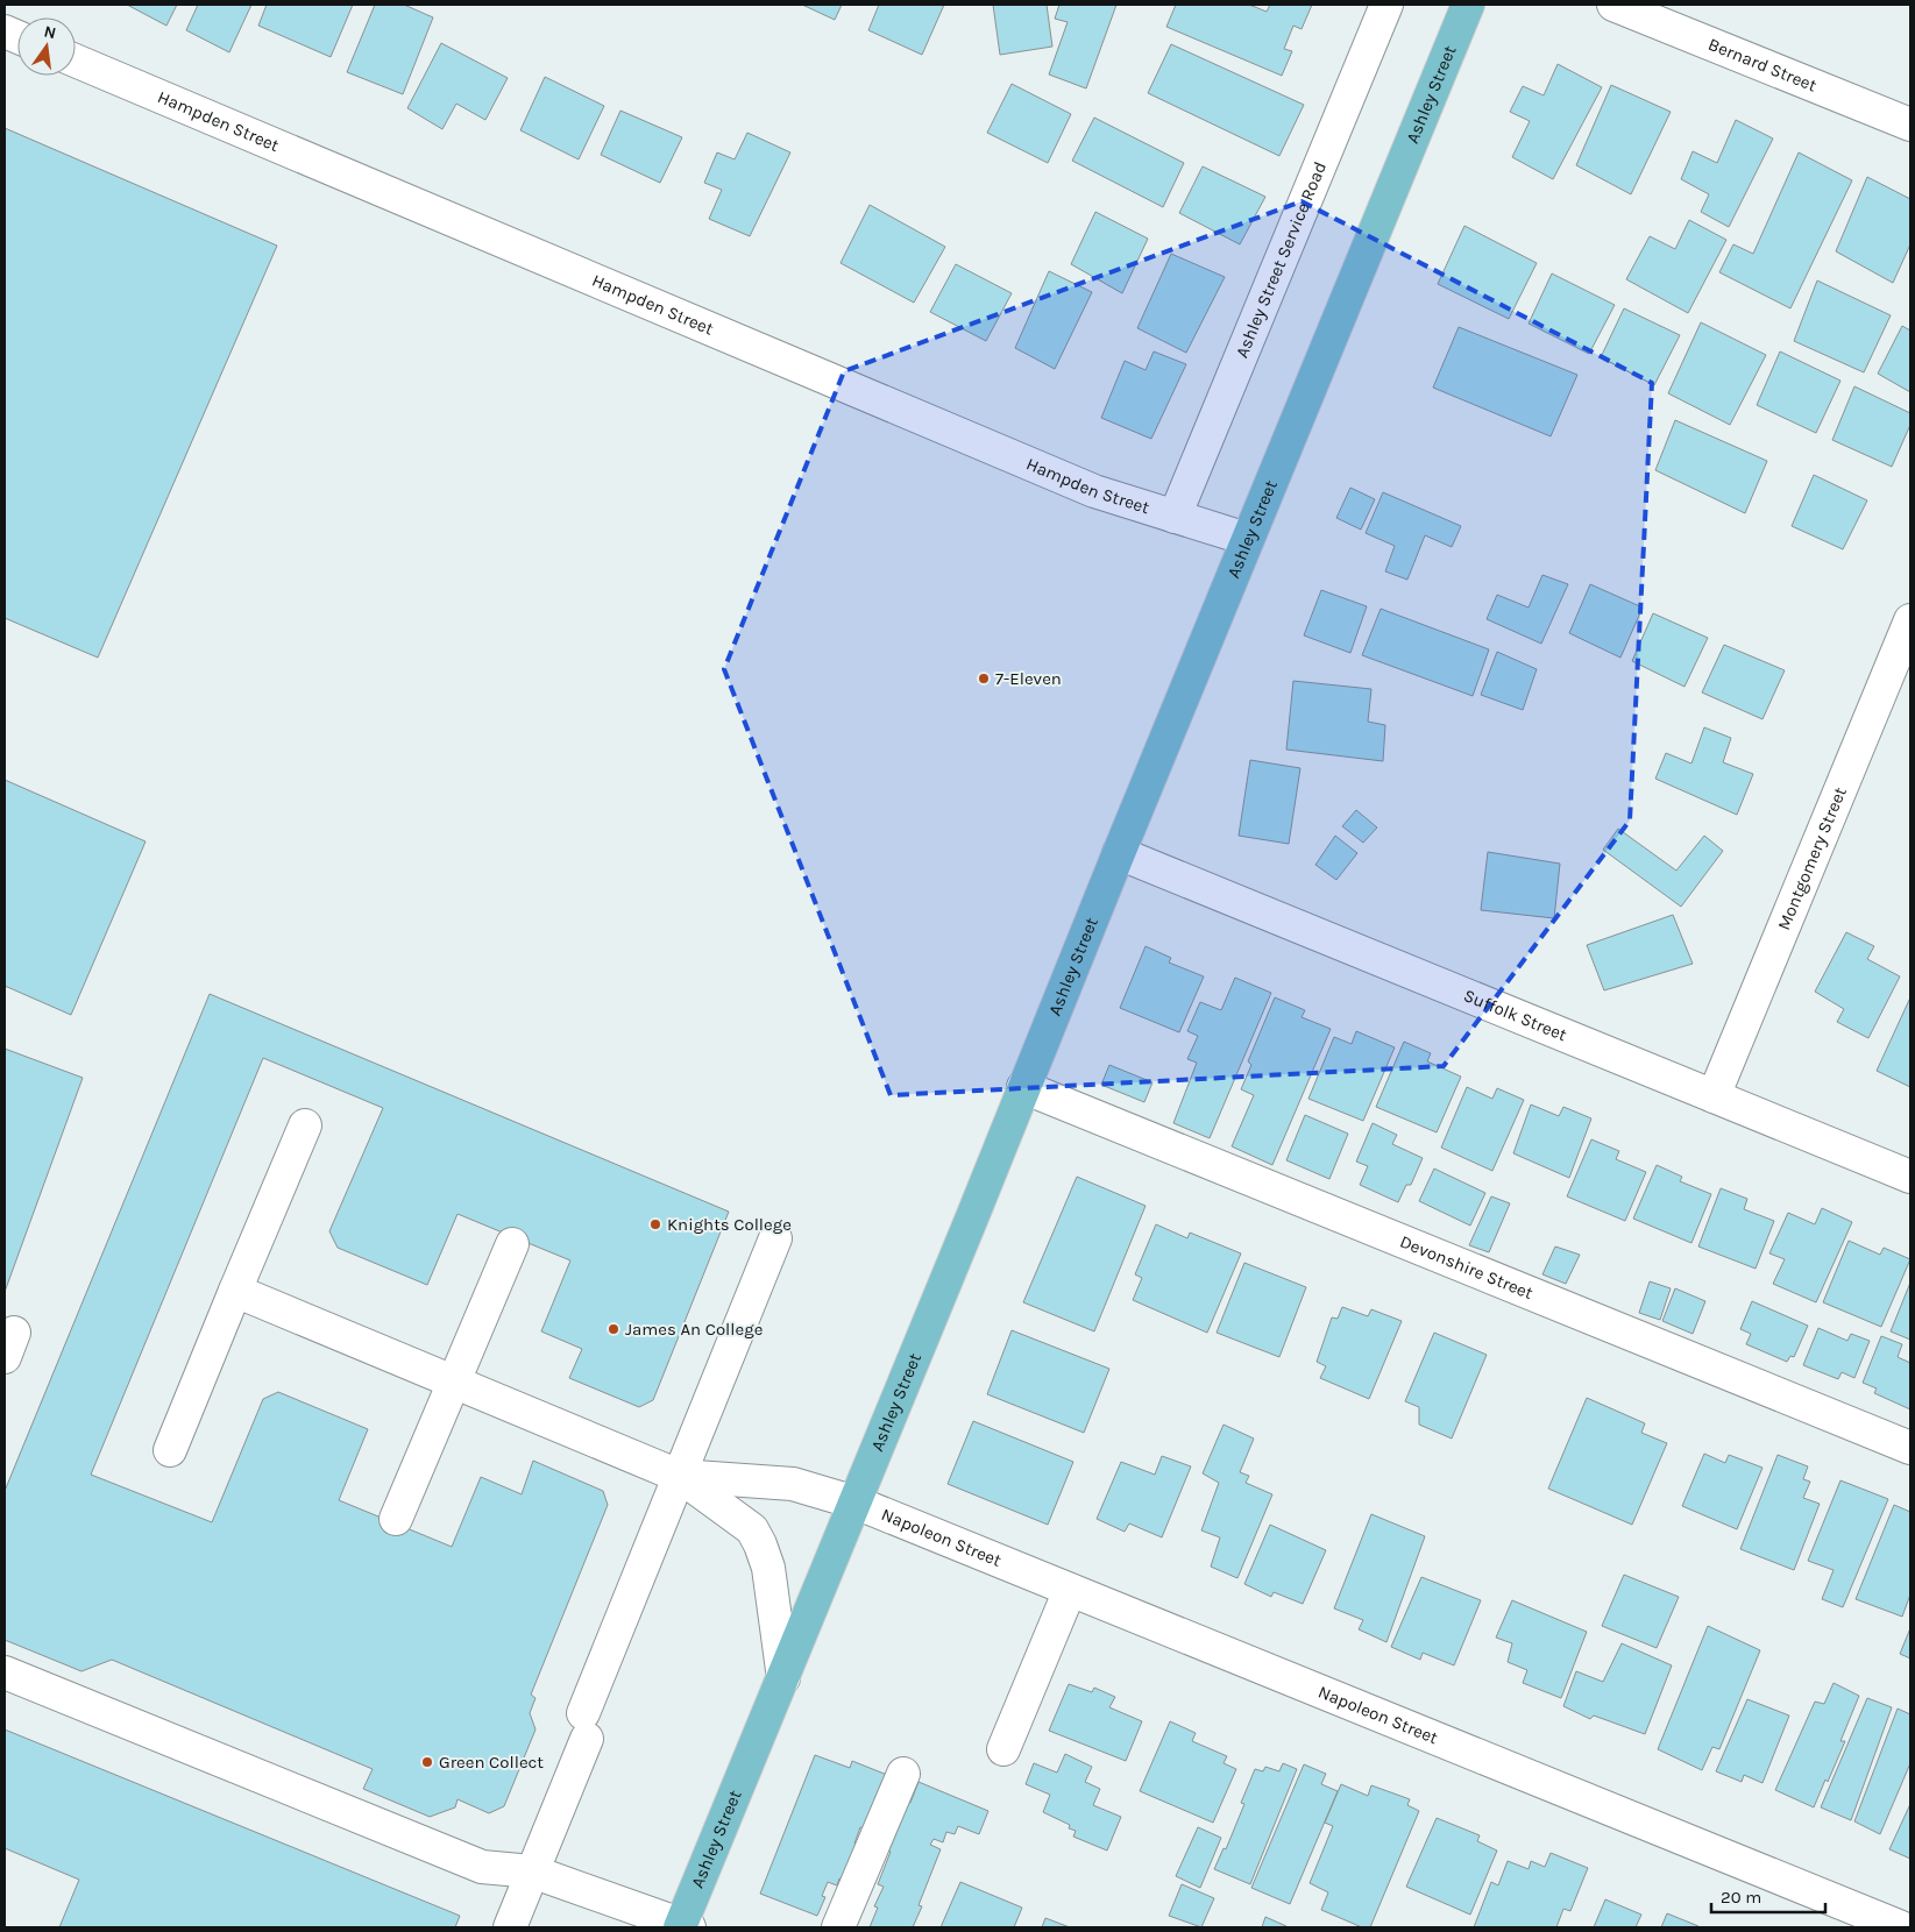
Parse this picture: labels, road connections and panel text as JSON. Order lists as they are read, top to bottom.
{
  "streets": {
    "main road": ["Ashley Street"],
    "street": [
      "Bernard Street",
      "Hampden Street",
      "Ashley Street Service Road",
      "Montgomery Street",
      "Suffolk Street",
      "Devonshire Street",
      "Napoleon Street"
    ]
  },
  "crossings": [
    ["Ashley Street", "Hampden Street"],
    ["Ashley Street", "Suffolk Street"],
    ["Ashley Street", "Devonshire Street"],
    ["Ashley Street", "Napoleon Street"],
    ["Hampden Street", "Ashley Street Service Road"],
    ["Montgomery Street", "Suffolk Street"]
  ],
  "places": [
    "7-Eleven",
    "Knights College",
    "James An College",
    "Green Collect"
  ],
  "scale_bar": "20 m",
  "north": "top"
}
